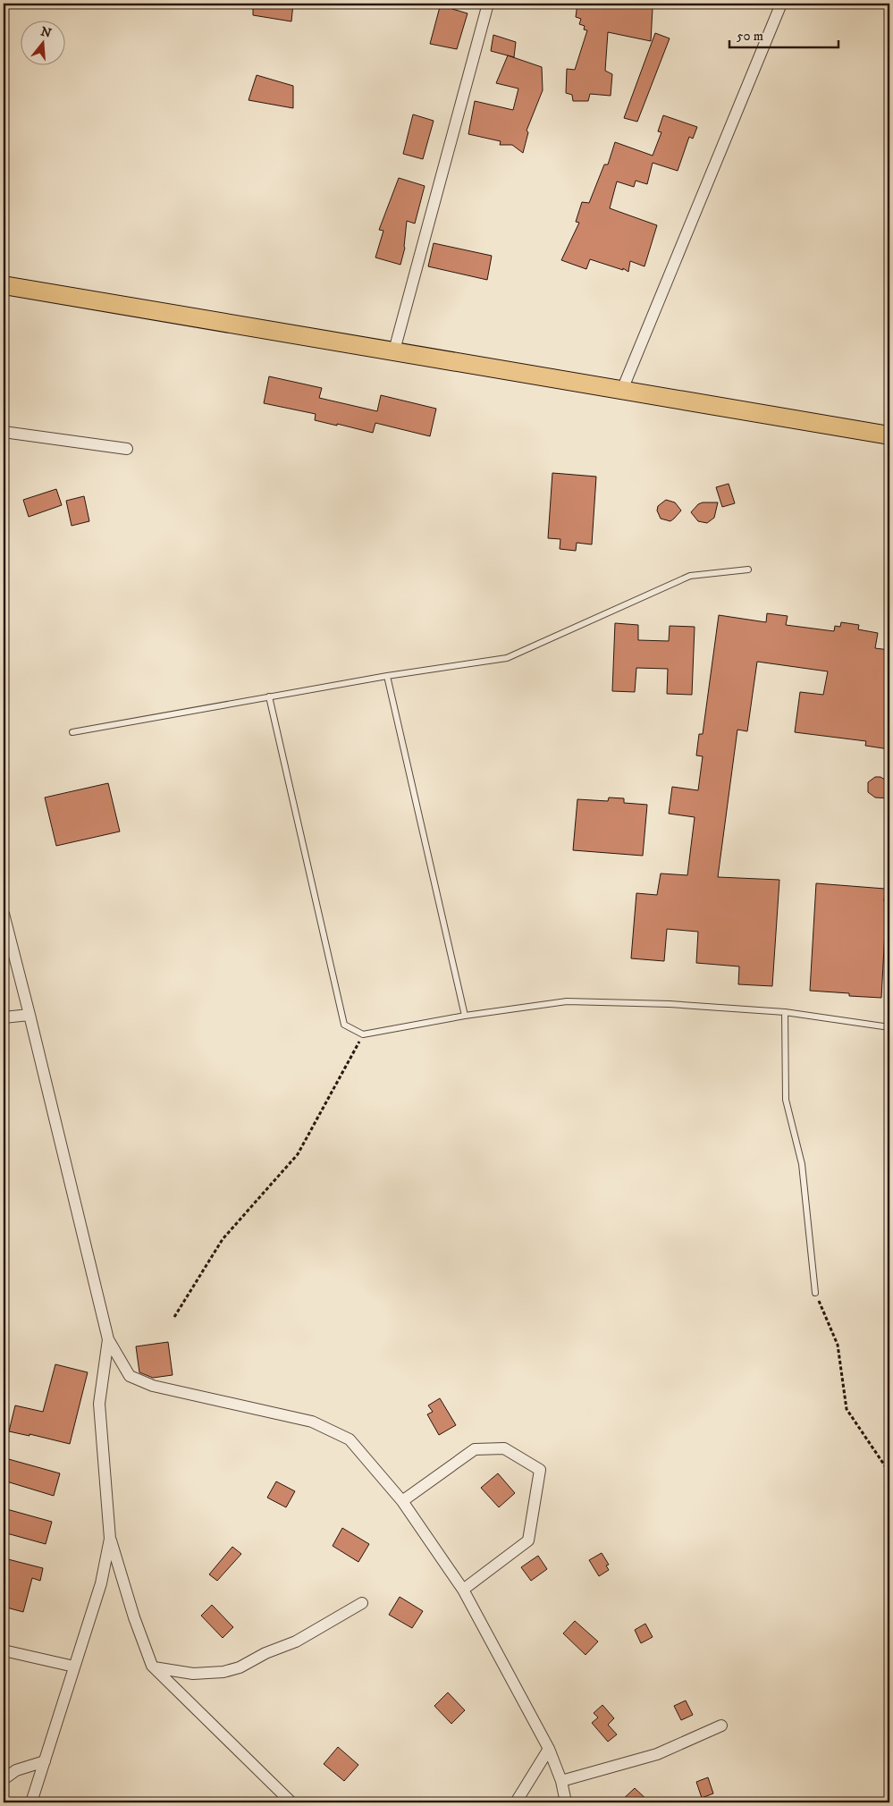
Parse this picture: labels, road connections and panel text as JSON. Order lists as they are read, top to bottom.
{
  "scale_bar": "50 m",
  "north": "top"
}
